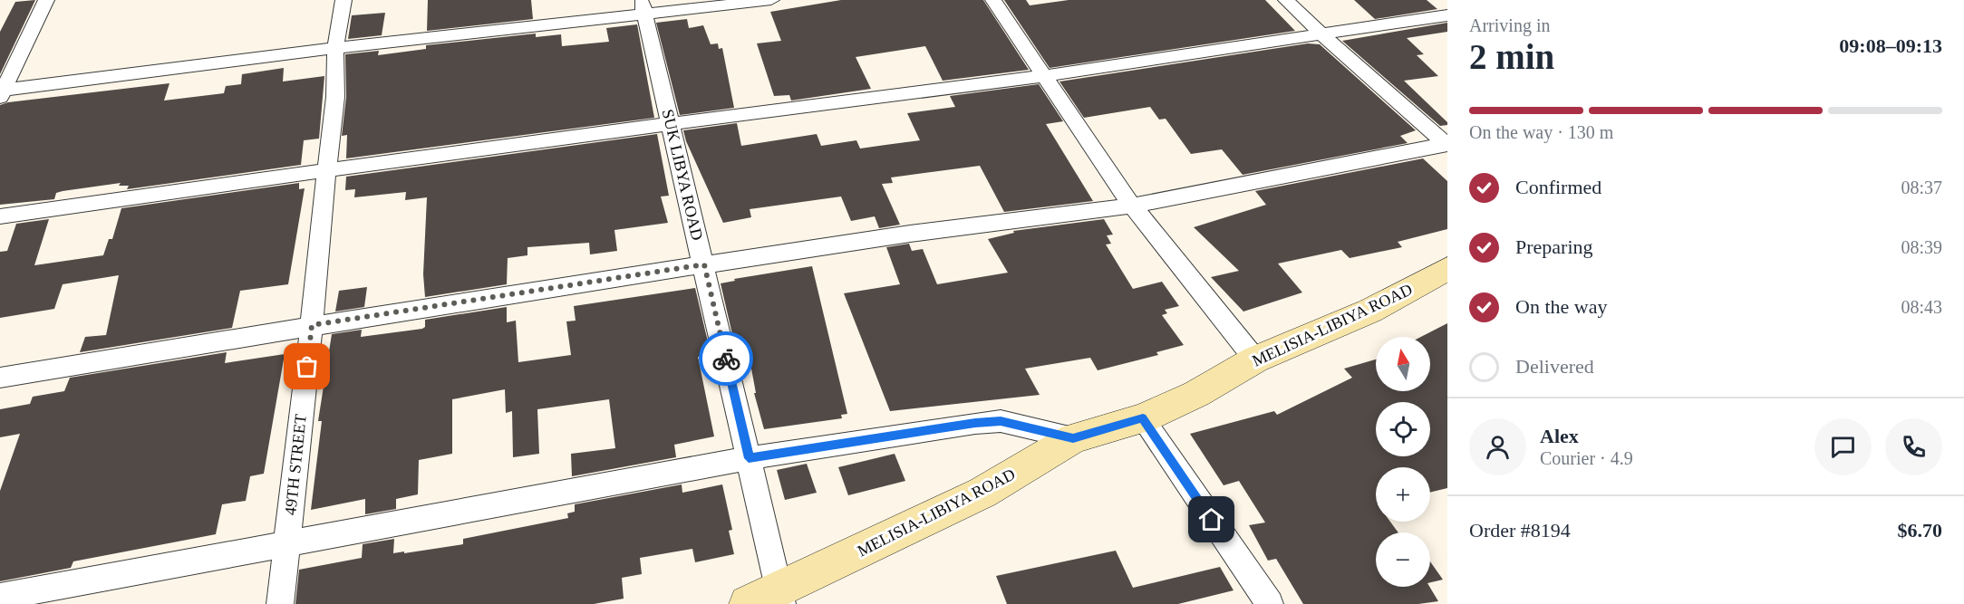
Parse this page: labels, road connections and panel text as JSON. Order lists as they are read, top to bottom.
{
  "streets": {
    "main road": ["MELISIA-LIBIYA ROAD"],
    "street": ["SUK LIBYA ROAD", "49TH STREET"]
  },
  "crossings": [
    ["SUK LIBYA ROAD", "MELISIA-LIBIYA ROAD"]
  ],
  "north": "top",
  "page": {
    "heading": ["2 min", "Arriving in", "09:08–09:13"],
    "panel": [
      "Alex",
      "Courier · 4.9",
      "Order #8194",
      "$6.70"
    ],
    "bar": "On the way · 130 m",
    "list": [
      ["Confirmed", "08:37"],
      ["Preparing", "08:39"],
      ["On the way", "08:43"],
      "Delivered"
    ],
    "map_buttons": ["+", "−"]
  }
}
